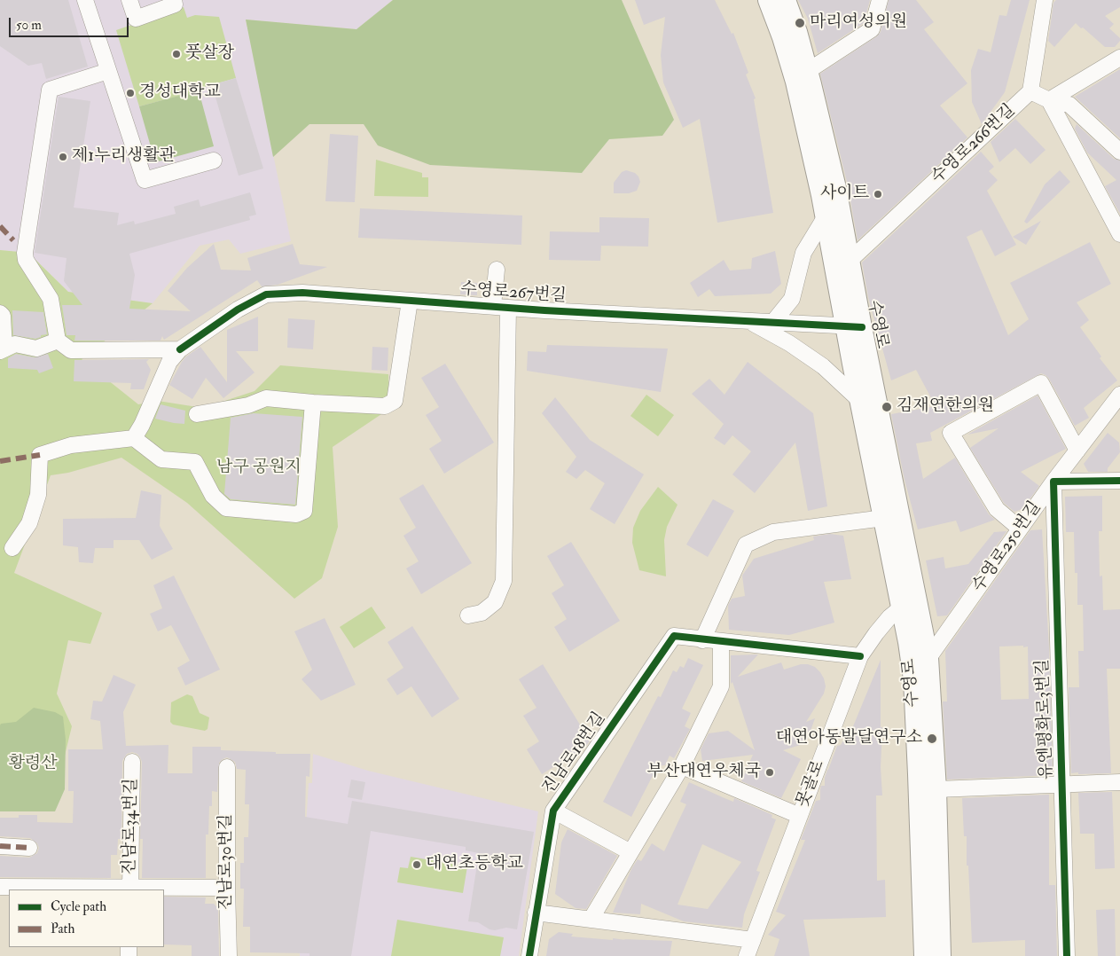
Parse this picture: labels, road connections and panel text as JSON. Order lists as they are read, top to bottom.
{
  "streets": {
    "main road": ["수영로"],
    "street": [
      "수영로266번길",
      "수영로267번길",
      "수영로250번길",
      "유엔평화로3번길",
      "진남로18번길",
      "못골로",
      "진남로34번길",
      "진남로30번길"
    ]
  },
  "crossings": [
    ["수영로266번길", "수영로"],
    ["수영로267번길", "수영로"],
    ["수영로", "수영로250번길"],
    ["수영로", "못골로"],
    ["수영로250번길", "유엔평화로3번길"]
  ],
  "parks": ["남구 공원지", "황령산"],
  "places": [
    "마리여성의원",
    "풋살장",
    "경성대학교",
    "제1누리생활관",
    "사이트",
    "김재연한의원",
    "대연아동발달연구소",
    "부산대연우체국",
    "대연초등학교"
  ],
  "legend": ["Cycle path", "Path"],
  "scale_bar": "50 m"
}
